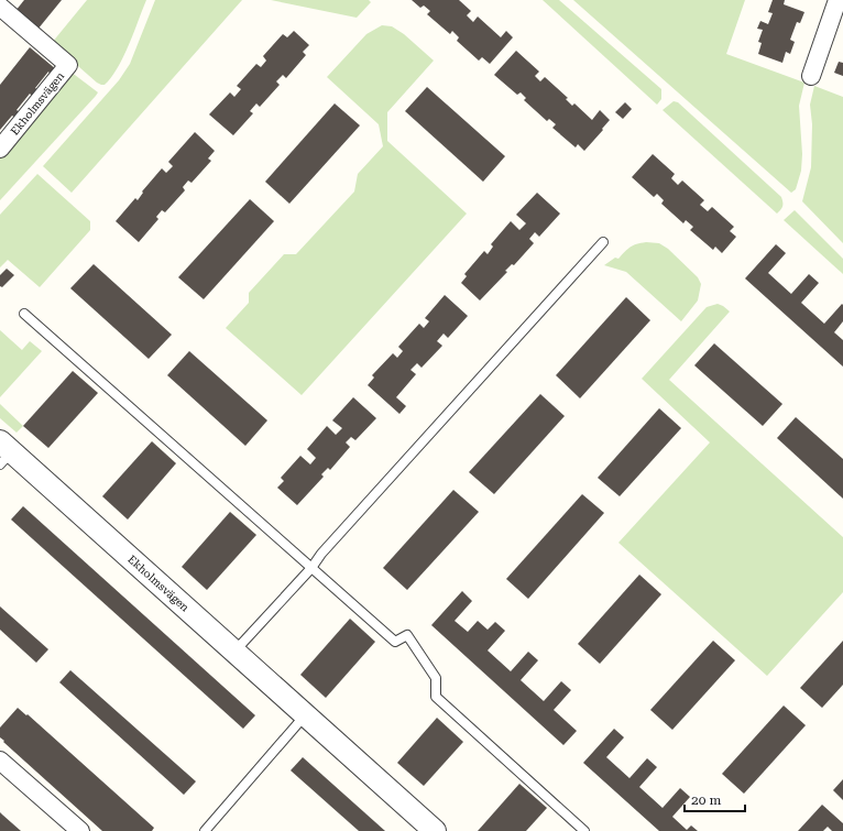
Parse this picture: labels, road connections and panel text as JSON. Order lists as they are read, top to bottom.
{
  "streets": {
    "street": ["Ekholmsvägen"]
  },
  "scale_bar": "20 m"
}
